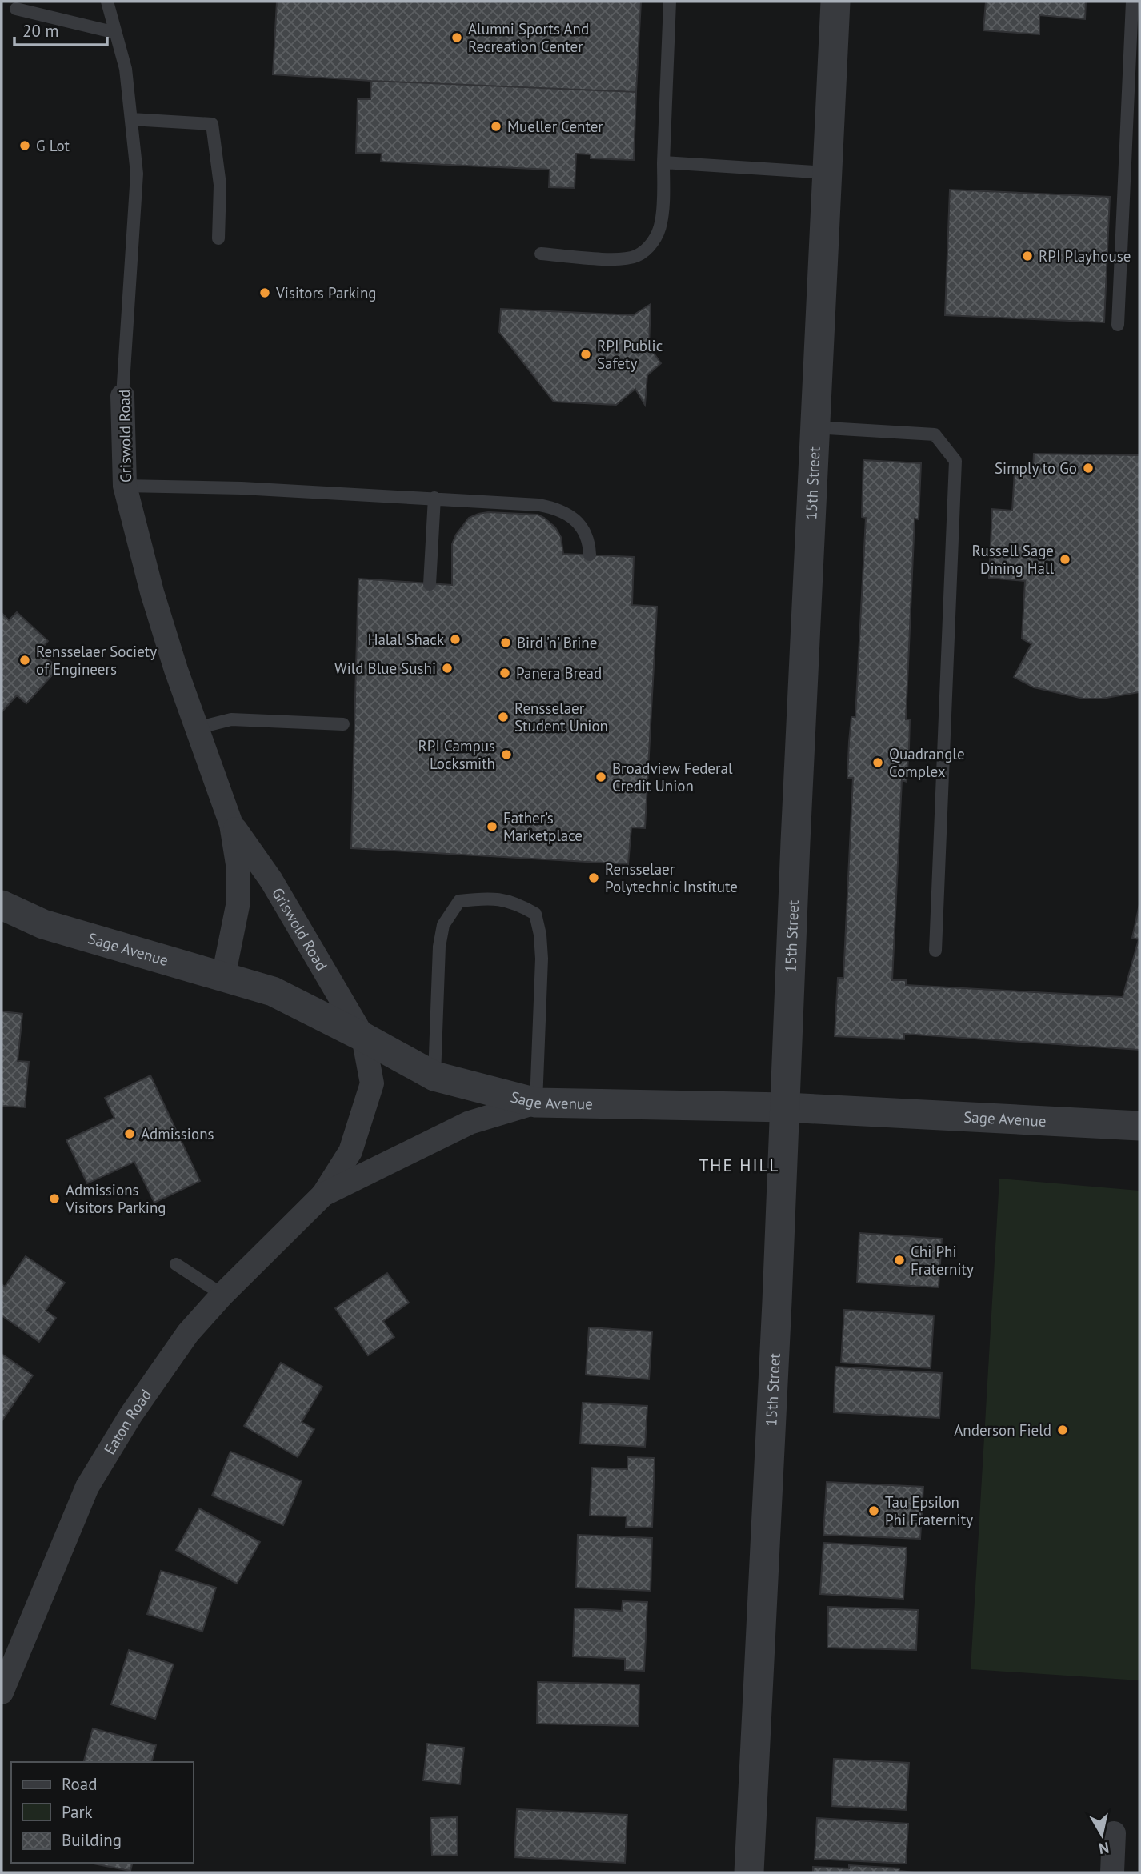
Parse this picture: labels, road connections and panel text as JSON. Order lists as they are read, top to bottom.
{
  "streets": {
    "street": [
      "Griswold Road",
      "15th Street",
      "Sage Avenue",
      "Eaton Road"
    ]
  },
  "crossings": [
    ["Griswold Road", "Sage Avenue"],
    ["Griswold Road", "Eaton Road"],
    ["15th Street", "Sage Avenue"],
    ["Sage Avenue", "Eaton Road"]
  ],
  "districts": ["THE HILL"],
  "places": [
    "Alumni Sports And Recreation Center",
    "Mueller Center",
    "G Lot",
    "RPI Playhouse",
    "Visitors Parking",
    "RPI Public Safety",
    "Simply to Go",
    "Russell Sage Dining Hall",
    "Halal Shack",
    "Bird 'n' Brine",
    "Rensselaer Society of Engineers",
    "Wild Blue Sushi",
    "Panera Bread",
    "Rensselaer Student Union",
    "RPI Campus Locksmith",
    "Quadrangle Complex",
    "Broadview Federal Credit Union",
    "Father’s Marketplace",
    "Rensselaer Polytechnic Institute",
    "Admissions",
    "Admissions Visitors Parking",
    "Chi Phi Fraternity",
    "Anderson Field",
    "Tau Epsilon Phi Fraternity"
  ],
  "legend": ["Road", "Park", "Building"],
  "scale_bar": "20 m",
  "north": "bottom"
}
